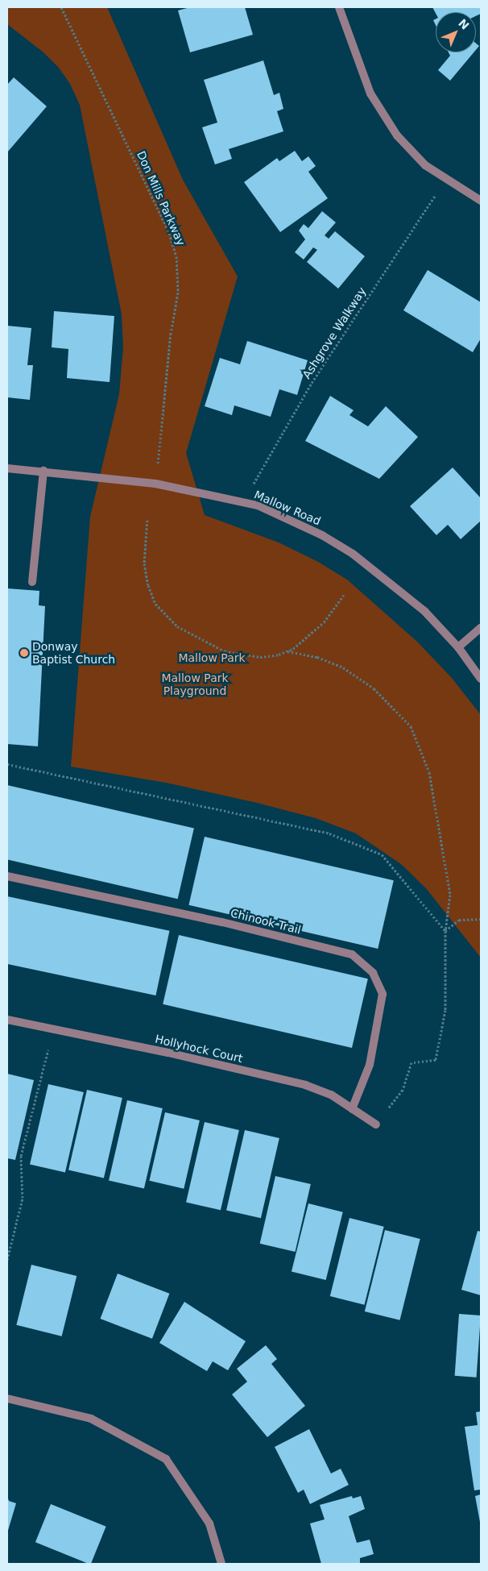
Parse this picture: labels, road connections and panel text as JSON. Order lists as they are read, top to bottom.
{
  "streets": {
    "street": ["Mallow Road", "Chinook Trail", "Hollyhock Court"],
    "path": ["Don Mills Parkway", "Ashgrove Walkway"]
  },
  "crossings": [
    ["Don Mills Parkway", "Mallow Road"],
    ["Chinook Trail", "Hollyhock Court"]
  ],
  "parks": ["Mallow Park", "Mallow Park Playground"],
  "places": ["Donway Baptist Church"],
  "north": "top right"
}
